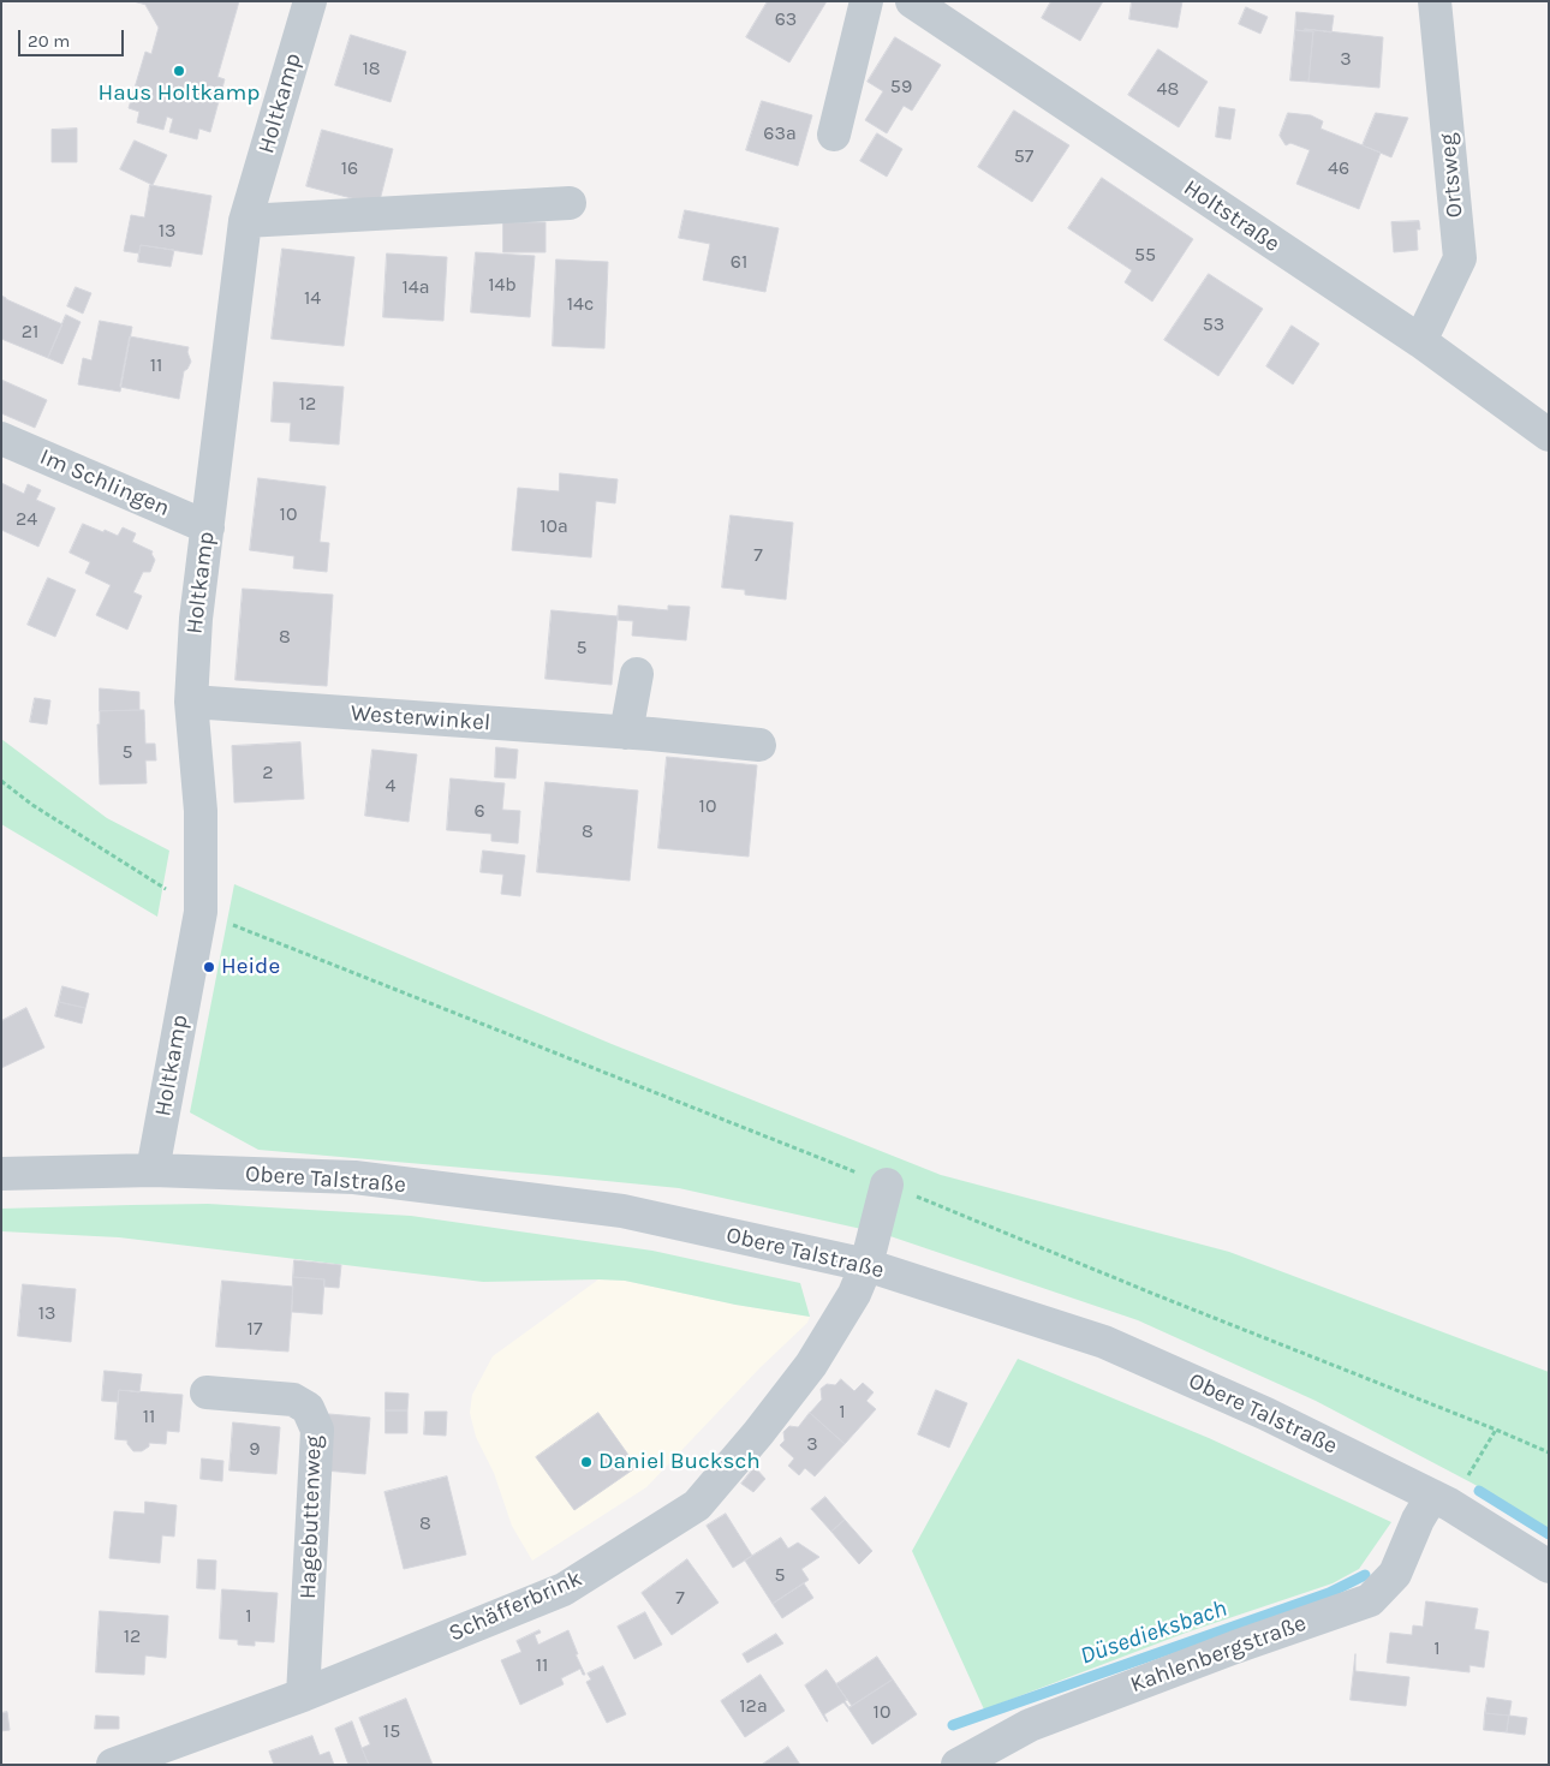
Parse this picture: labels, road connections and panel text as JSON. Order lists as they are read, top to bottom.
{
  "streets": {
    "street": [
      "Holtkamp",
      "Ortsweg",
      "Holtstraße",
      "Im Schlingen",
      "Westerwinkel",
      "Obere Talstraße",
      "Hagebuttenweg",
      "Schäfferbrink",
      "Kahlenbergstraße"
    ]
  },
  "crossings": [
    ["Holtkamp", "Im Schlingen"],
    ["Holtkamp", "Westerwinkel"],
    ["Holtkamp", "Obere Talstraße"],
    ["Ortsweg", "Holtstraße"],
    ["Obere Talstraße", "Schäfferbrink"],
    ["Obere Talstraße", "Kahlenbergstraße"],
    ["Hagebuttenweg", "Schäfferbrink"]
  ],
  "water": ["Düsedieksbach"],
  "places": ["Haus Holtkamp", "Heide", "Daniel Bucksch"],
  "house_numbers": [
    "63",
    "3",
    "18",
    "59",
    "48",
    "63a",
    "57",
    "16",
    "46",
    "13",
    "55",
    "61",
    "14b",
    "14a",
    "14",
    "14c",
    "53",
    "21",
    "11",
    "12",
    "10",
    "24",
    "10a",
    "7",
    "8",
    "5",
    "5",
    "2",
    "4",
    "10",
    "6",
    "8",
    "13",
    "17",
    "1",
    "11",
    "3",
    "9",
    "8",
    "5",
    "7",
    "1",
    "12",
    "1",
    "11",
    "12a",
    "10",
    "15"
  ],
  "scale_bar": "20 m"
}
